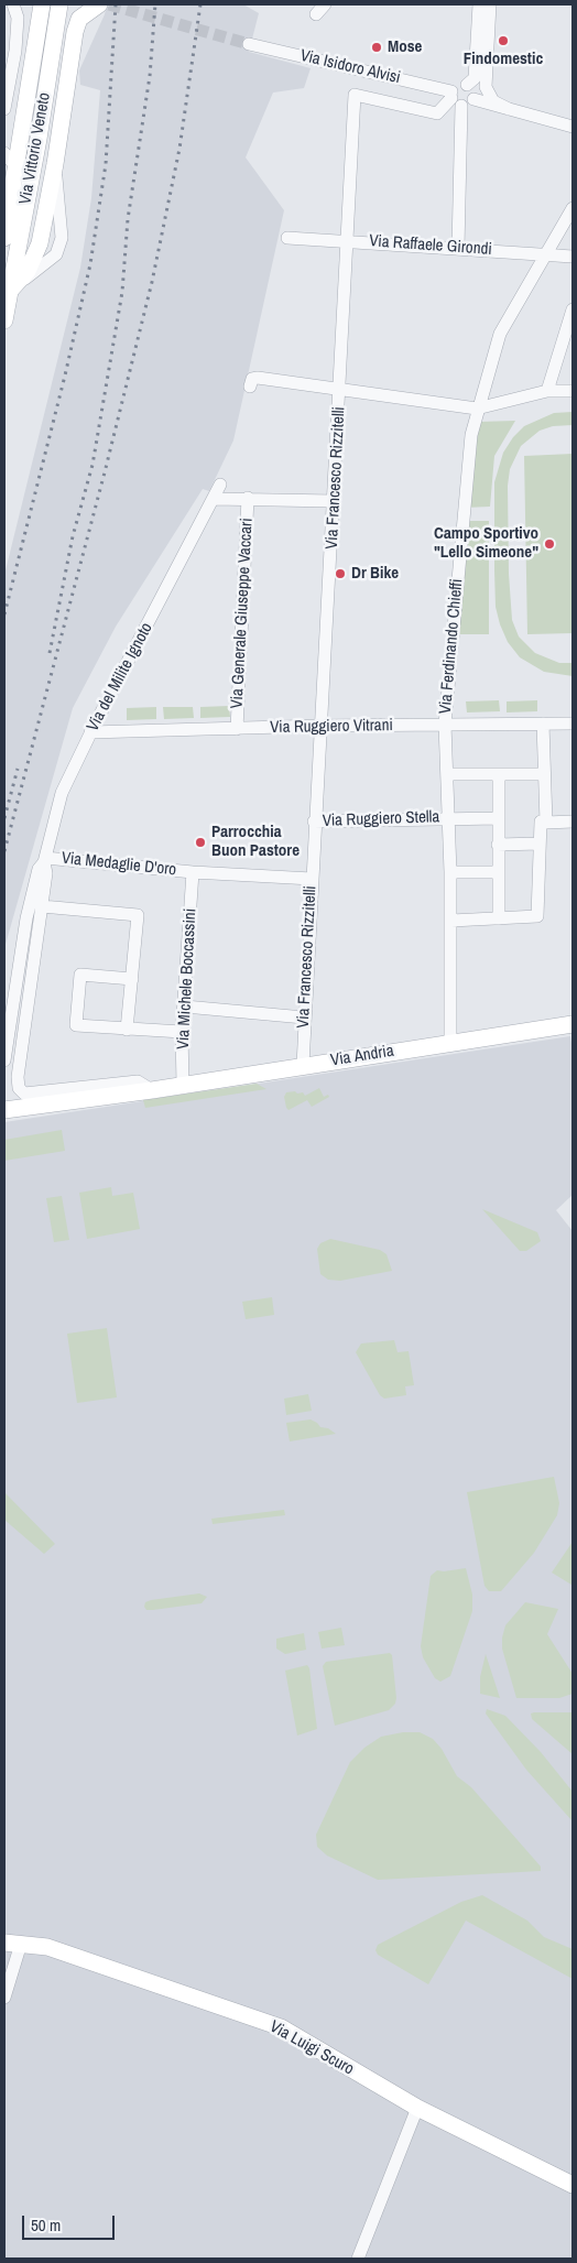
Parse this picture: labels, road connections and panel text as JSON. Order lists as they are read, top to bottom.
{
  "streets": {
    "main road": ["Via Vittorio Veneto", "Via Andria", "Via Luigi Scuro"],
    "street": [
      "Via Isidoro Alvisi",
      "Via Raffaele Girondi",
      "Via Francesco Rizzitelli",
      "Via Generale Giuseppe Vaccari",
      "Via Ferdinando Chieffi",
      "Via del Milite Ignoto",
      "Via Ruggiero Vitrani",
      "Via Ruggiero Stella",
      "Via Medaglie D'oro",
      "Via Michele Boccassini"
    ]
  },
  "crossings": [
    ["Via Isidoro Alvisi", "Via Francesco Rizzitelli"],
    ["Via Raffaele Girondi", "Via Francesco Rizzitelli"],
    ["Via Raffaele Girondi", "Via Ferdinando Chieffi"],
    ["Via Francesco Rizzitelli", "Via Ruggiero Vitrani"],
    ["Via Francesco Rizzitelli", "Via Ruggiero Stella"],
    ["Via Francesco Rizzitelli", "Via Medaglie D'oro"],
    ["Via Francesco Rizzitelli", "Via Andria"],
    ["Via Generale Giuseppe Vaccari", "Via Ruggiero Vitrani"],
    ["Via Ferdinando Chieffi", "Via Ruggiero Vitrani"],
    ["Via Ferdinando Chieffi", "Via Ruggiero Stella"],
    ["Via Ferdinando Chieffi", "Via Andria"],
    ["Via del Milite Ignoto", "Via Ruggiero Vitrani"],
    ["Via del Milite Ignoto", "Via Medaglie D'oro"],
    ["Via del Milite Ignoto", "Via Andria"],
    ["Via Medaglie D'oro", "Via Michele Boccassini"],
    ["Via Michele Boccassini", "Via Andria"]
  ],
  "places": [
    "Findomestic",
    "Mose",
    "Campo Sportivo \"Lello Simeone\"",
    "Dr Bike",
    "Parrocchia Buon Pastore"
  ],
  "scale_bar": "50 m"
}
